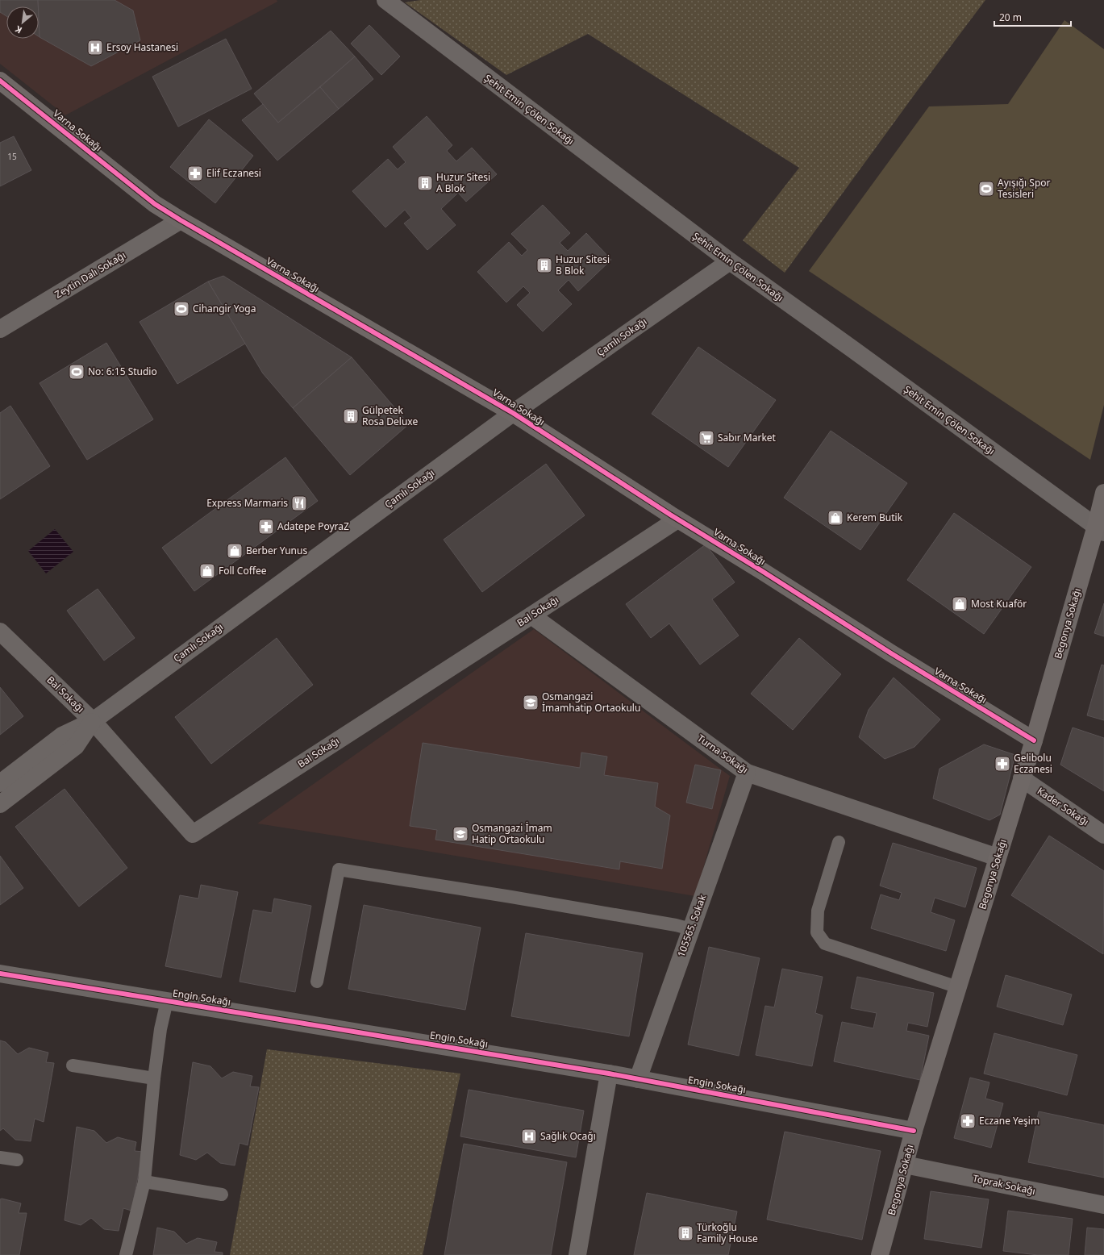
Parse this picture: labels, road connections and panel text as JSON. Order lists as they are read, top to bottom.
{
  "streets": {
    "street": [
      "Şehit Emin Çölen Sokağı",
      "Varna Sokağı",
      "Zeytin Dalı Sokağı",
      "Çamlı Sokağı",
      "Bal Sokağı",
      "Begonya Sokağı",
      "Turna Sokağı",
      "Kader Sokağı",
      "105565. Sokak",
      "Engin Sokağı",
      "Toprak Sokağı"
    ]
  },
  "crossings": [
    ["Şehit Emin Çölen Sokağı", "Çamlı Sokağı"],
    ["Şehit Emin Çölen Sokağı", "Begonya Sokağı"],
    ["Varna Sokağı", "Zeytin Dalı Sokağı"],
    ["Varna Sokağı", "Çamlı Sokağı"],
    ["Varna Sokağı", "Bal Sokağı"],
    ["Varna Sokağı", "Begonya Sokağı"],
    ["Çamlı Sokağı", "Bal Sokağı"],
    ["Bal Sokağı", "Turna Sokağı"],
    ["Begonya Sokağı", "Turna Sokağı"],
    ["Begonya Sokağı", "Kader Sokağı"],
    ["Begonya Sokağı", "Engin Sokağı"],
    ["Begonya Sokağı", "Toprak Sokağı"],
    ["Turna Sokağı", "105565. Sokak"],
    ["105565. Sokak", "Engin Sokağı"]
  ],
  "places": {
    "hospital": ["Ersoy Hastanesi", "Sağlık Ocağı"],
    "pharmacy": [
      "Elif Eczanesi",
      "Adatepe PoyraZ",
      "Gelibolu Eczanesi",
      "Eczane Yeşim"
    ],
    "building": [
      "Huzur Sitesi A Blok",
      "Huzur Sitesi B Blok",
      "Gülpetek Rosa Deluxe",
      "Türkoğlu Family House"
    ],
    "sports": ["Ayışığı Spor Tesisleri", "Cihangir Yoga", "No: 6:15 Studio"],
    "supermarket": ["Sabır Market"],
    "restaurant": ["Express Marmaris"],
    "shop": [
      "Kerem Butik",
      "Berber Yunus",
      "Foll Coffee",
      "Most Kuaför"
    ],
    "school or university": ["Osmangazi İmamhatip Ortaokulu", "Osmangazi İmam Hatip Ortaokulu"]
  },
  "house_numbers": ["15"],
  "scale_bar": "20 m",
  "north": "bottom left"
}
